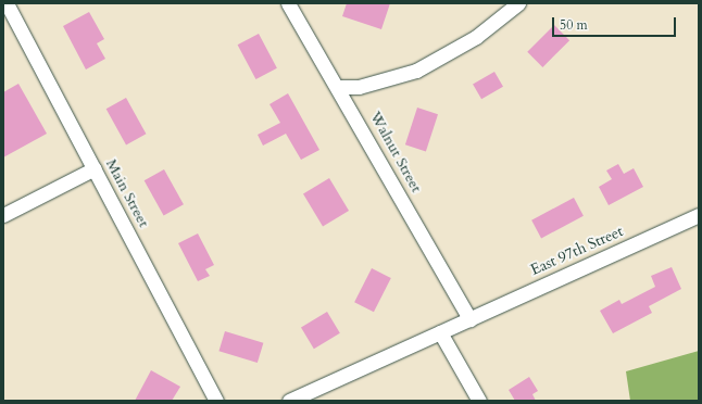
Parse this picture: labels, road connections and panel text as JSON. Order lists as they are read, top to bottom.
{
  "streets": {
    "street": ["Walnut Street", "Main Street", "East 97th Street"]
  },
  "crossings": [
    ["Walnut Street", "East 97th Street"]
  ],
  "scale_bar": "50 m"
}
